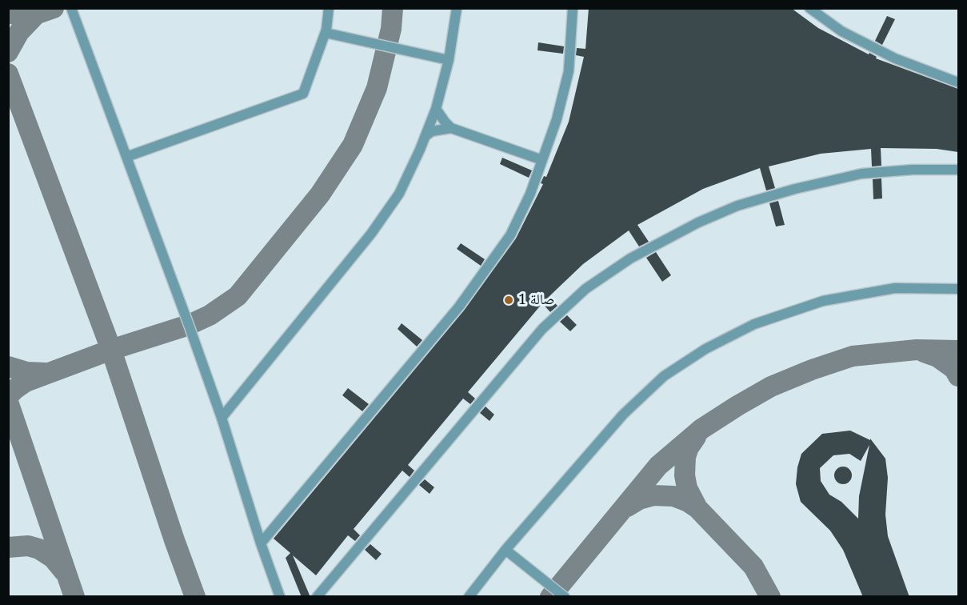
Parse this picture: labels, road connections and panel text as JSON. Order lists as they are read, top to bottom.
{
  "places": ["صالة 1"]
}
